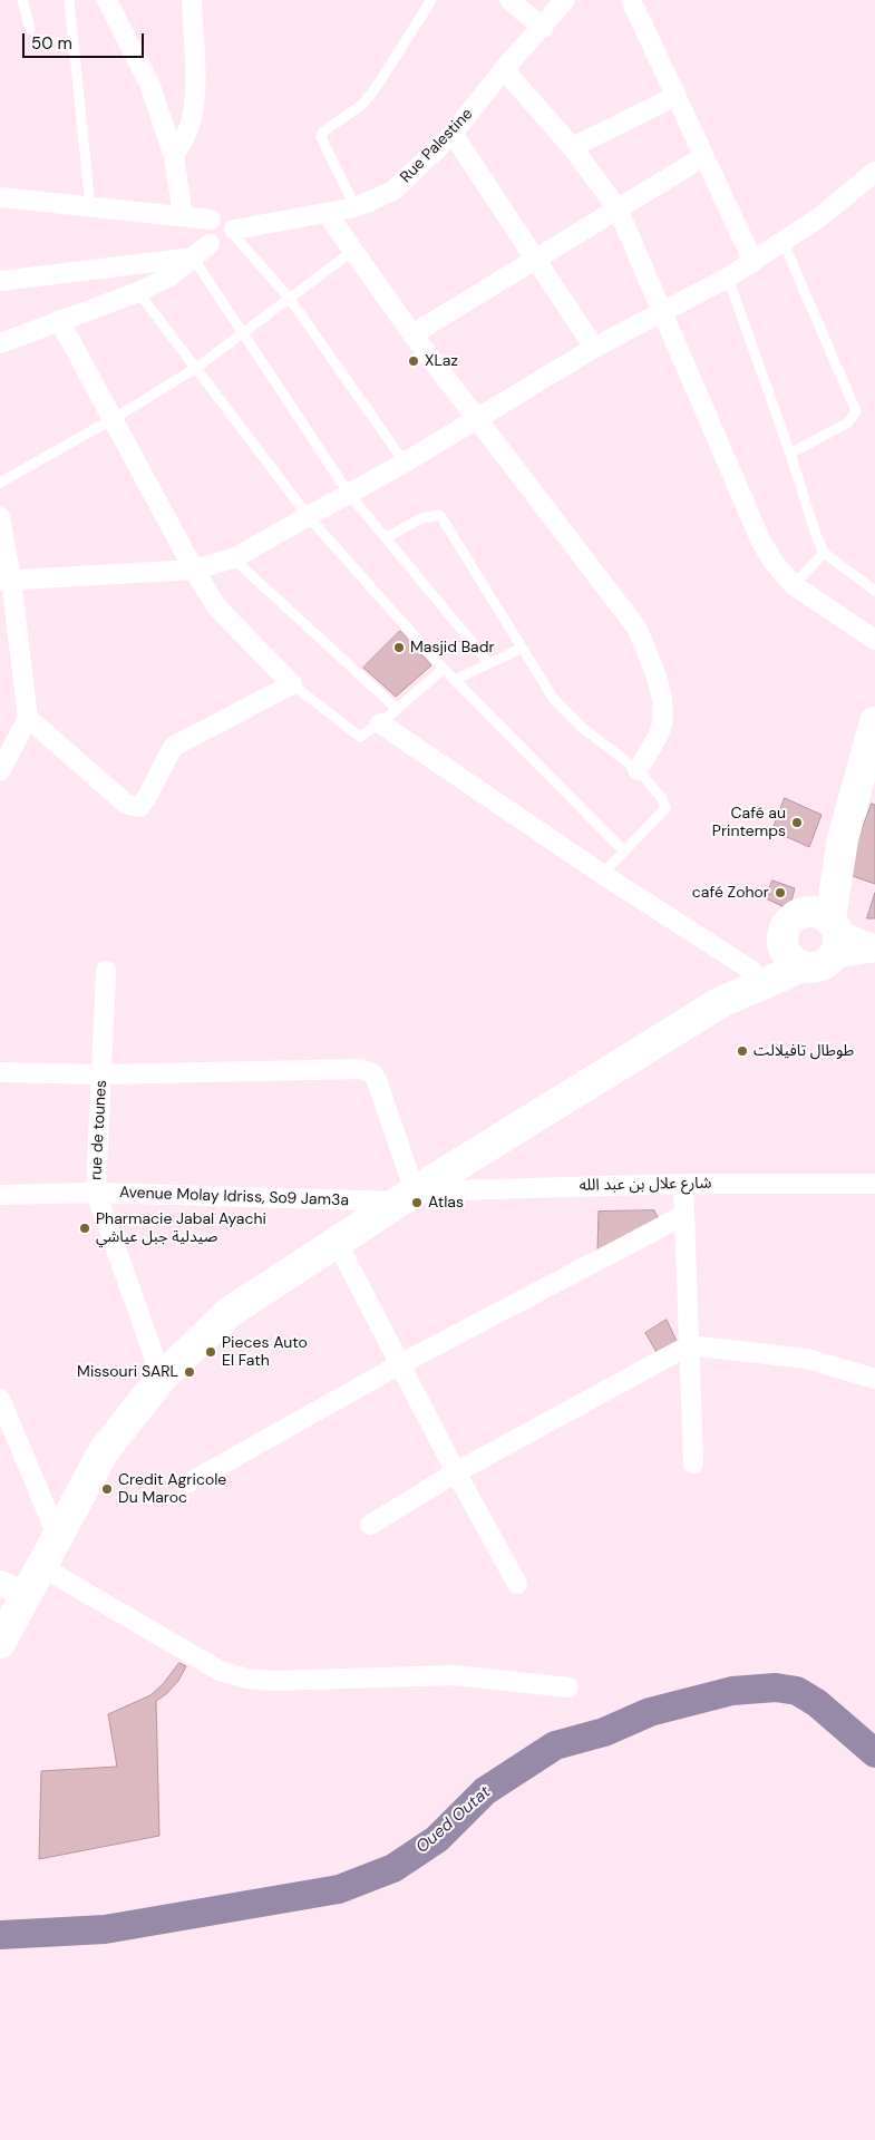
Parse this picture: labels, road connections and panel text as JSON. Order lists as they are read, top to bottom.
{
  "streets": {
    "street": [
      "Rue Palestine",
      "rue de tounes",
      "شارع علال بن عبد الله",
      "Avenue Molay Idriss, So9 Jam3a"
    ]
  },
  "crossings": [
    ["rue de tounes", "Avenue Molay Idriss, So9 Jam3a"],
    ["شارع علال بن عبد الله", "Avenue Molay Idriss, So9 Jam3a"]
  ],
  "water": ["Oued Outat"],
  "places": [
    "XLaz",
    "Masjid Badr",
    "Café au Printemps",
    "café Zohor",
    "طوطال تافيلالت",
    "Atlas",
    "Pharmacie Jabal Ayachi صيدلية جبل عياشي",
    "Pieces Auto El Fath",
    "Missouri SARL",
    "Credit Agricole Du Maroc"
  ],
  "scale_bar": "50 m"
}
